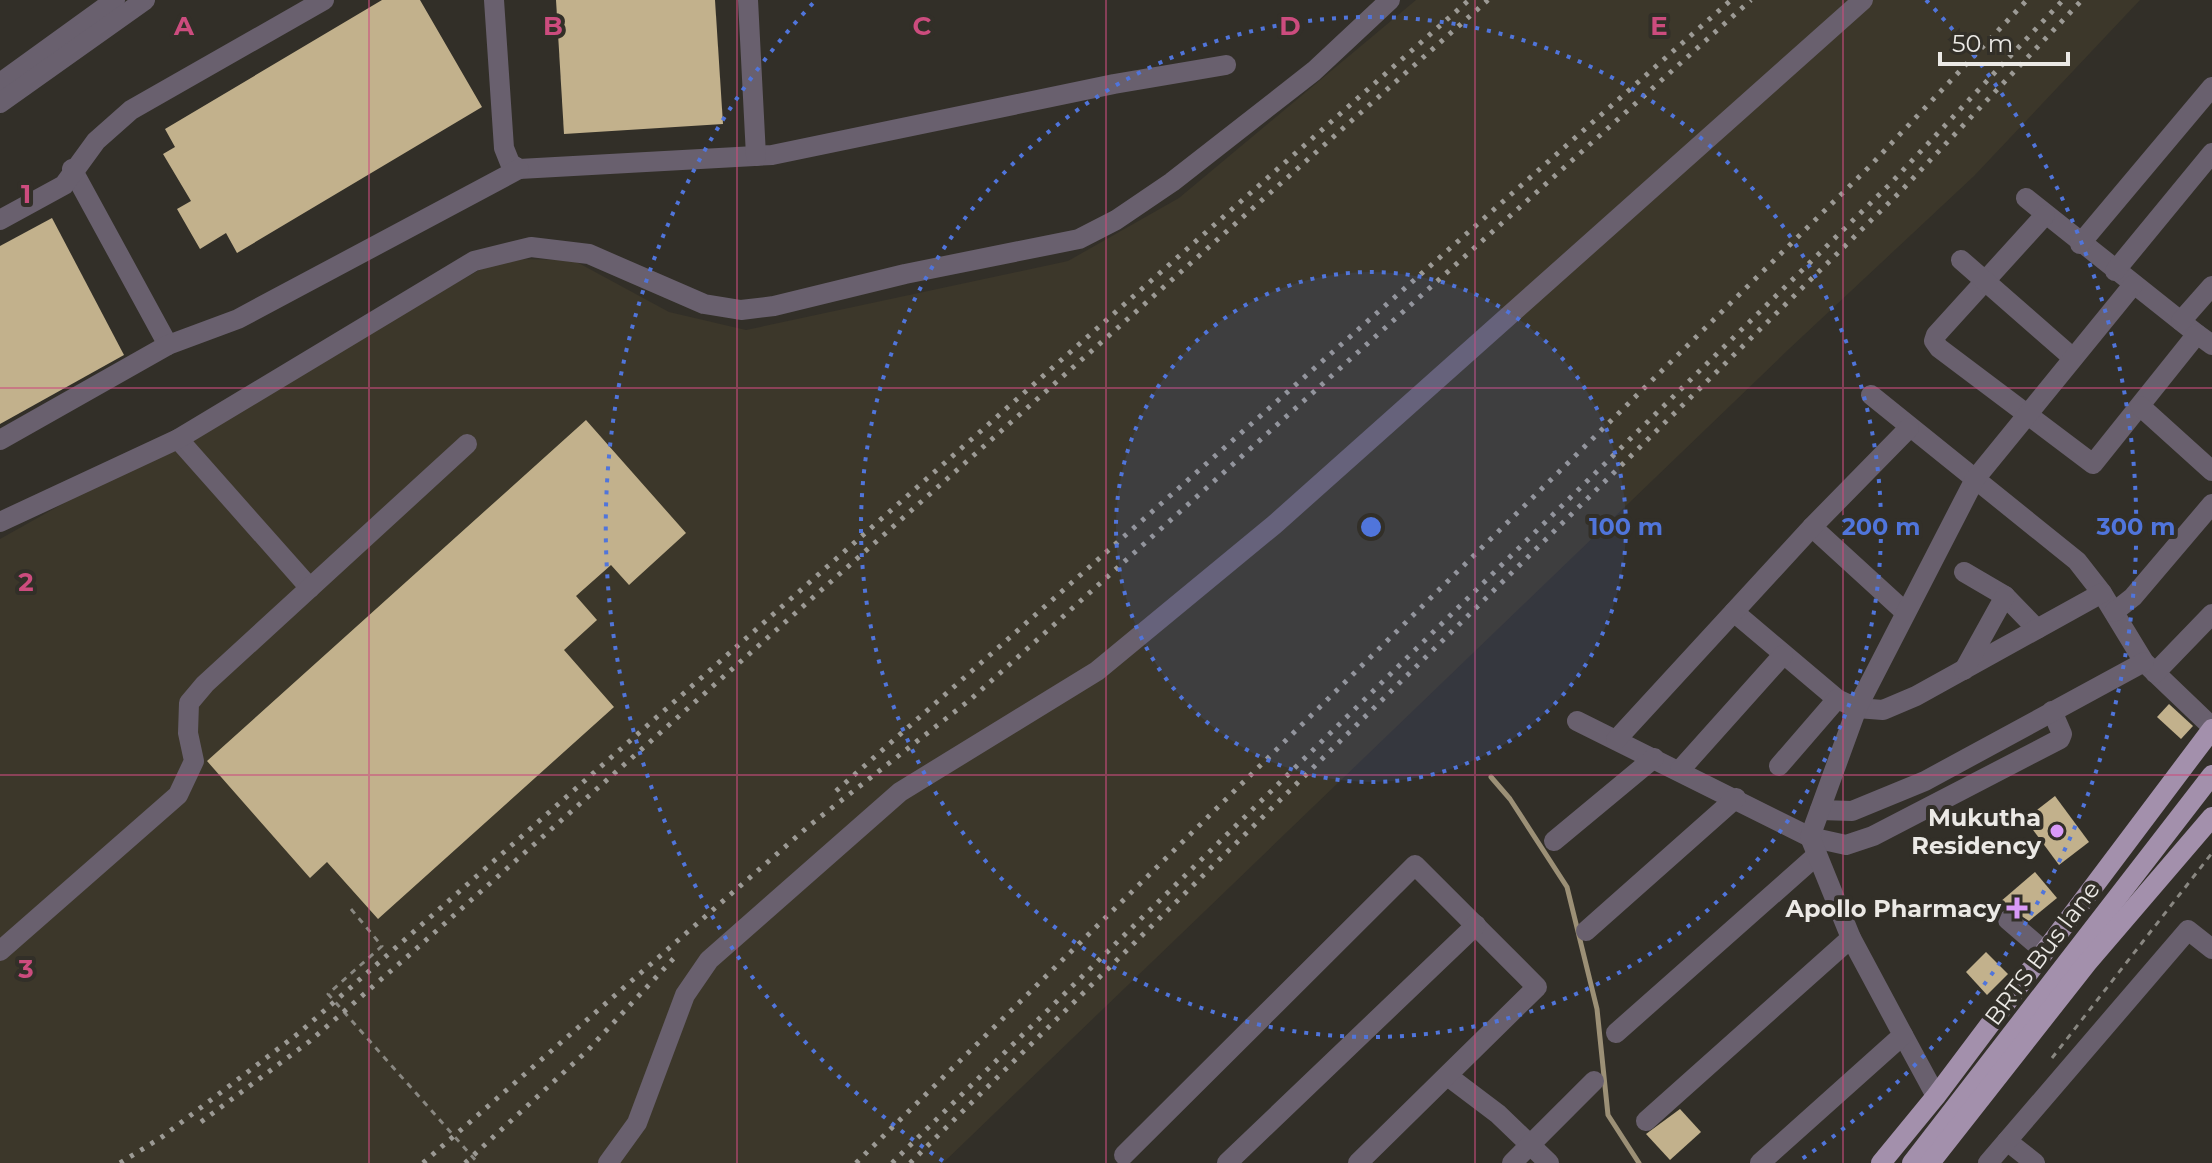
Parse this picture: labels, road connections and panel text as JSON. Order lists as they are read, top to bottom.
{
  "streets": {
    "main road": ["BRTS Bus lane"]
  },
  "places": {
    "other": ["Mukutha Residency"],
    "health": ["Apollo Pharmacy"]
  },
  "scale_bar": "50 m",
  "grid": {
    "columns": [
      "A",
      "B",
      "C",
      "D",
      "E"
    ],
    "rows": ["1", "2", "3"]
  },
  "rings": ["100 m", "200 m", "300 m"]
}
